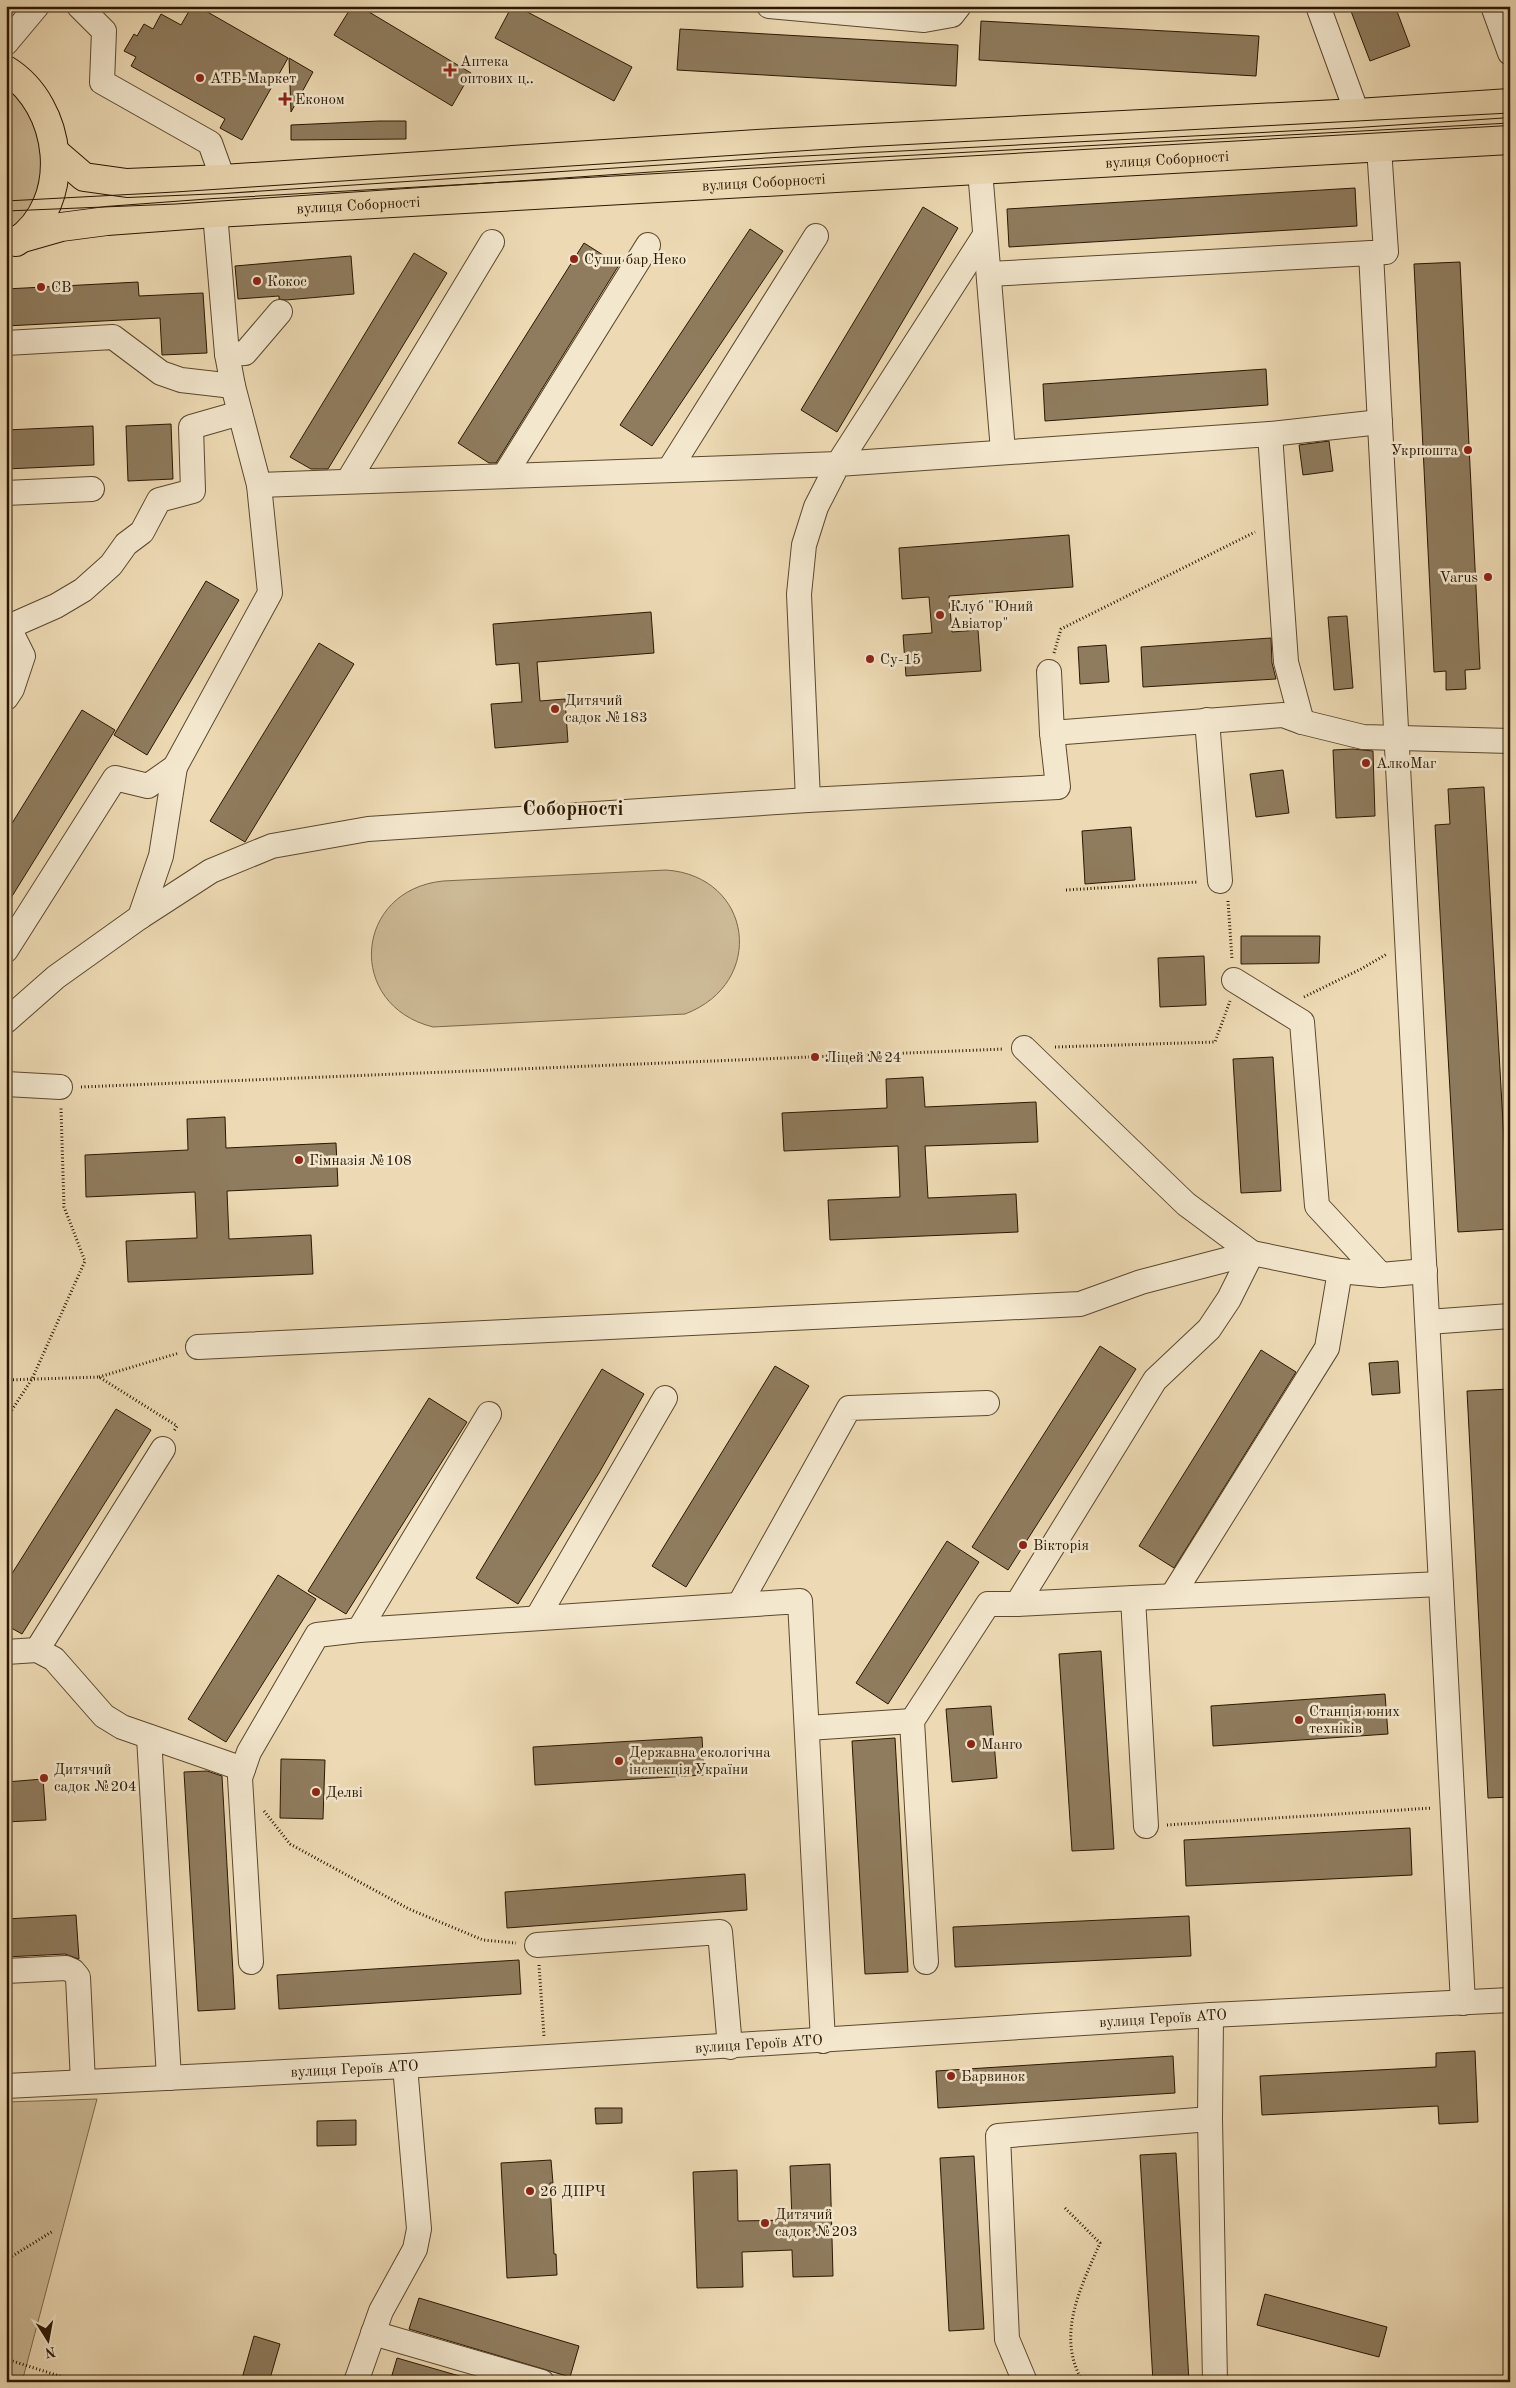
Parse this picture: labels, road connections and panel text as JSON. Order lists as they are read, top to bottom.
{
  "streets": {
    "main road": ["вулиця Соборності"],
    "street": ["вулиця Героїв АТО"]
  },
  "districts": ["Соборності"],
  "places": {
    "health": ["Аптека оптових ц‥", "Економ"],
    "other": [
      "АТБ-Маркет",
      "Суши бар Неко",
      "Кокос",
      "СВ",
      "Укрпошта",
      "Varus",
      "Клуб \"Юний Авіатор\"",
      "Су-15",
      "Дитячий садок №183",
      "АлкоМаг",
      "Ліцей №24",
      "Гімназія №108",
      "Вікторія",
      "Станція юних техніків",
      "Манго",
      "Державна екологічна інспекція України",
      "Дитячий садок №204",
      "Делві",
      "Барвинок",
      "26 ДПРЧ",
      "Дитячий садок №203"
    ]
  },
  "north": "bottom"
}
